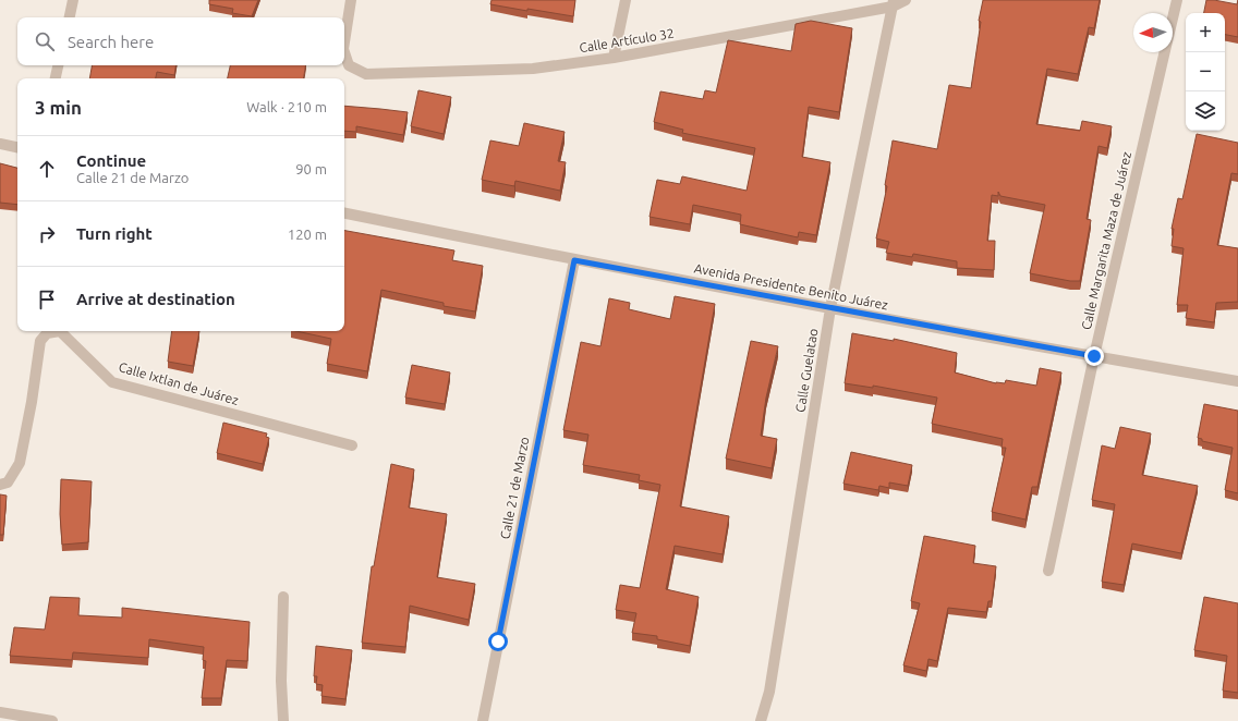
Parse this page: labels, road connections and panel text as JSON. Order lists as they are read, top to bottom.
{
  "streets": {
    "street": [
      "Calle Artículo 32",
      "Calle Margarita Maza de Juárez",
      "Avenida Presidente Benito Juárez",
      "Calle Guelatao",
      "Calle Ixtlan de Juárez",
      "Calle 21 de Marzo"
    ]
  },
  "crossings": [
    ["Calle Artículo 32", "Calle Guelatao"],
    ["Calle Margarita Maza de Juárez", "Avenida Presidente Benito Juárez"],
    ["Avenida Presidente Benito Juárez", "Calle Guelatao"],
    ["Avenida Presidente Benito Juárez", "Calle 21 de Marzo"]
  ],
  "north": "left",
  "page": {
    "map_buttons": ["+", "−"],
    "search": "Search here",
    "heading": ["3 min", "Walk · 210 m"],
    "list": [
      ["Continue", "Calle 21 de Marzo", "90 m"],
      ["Turn right", "120 m"],
      "Arrive at destination"
    ]
  }
}
